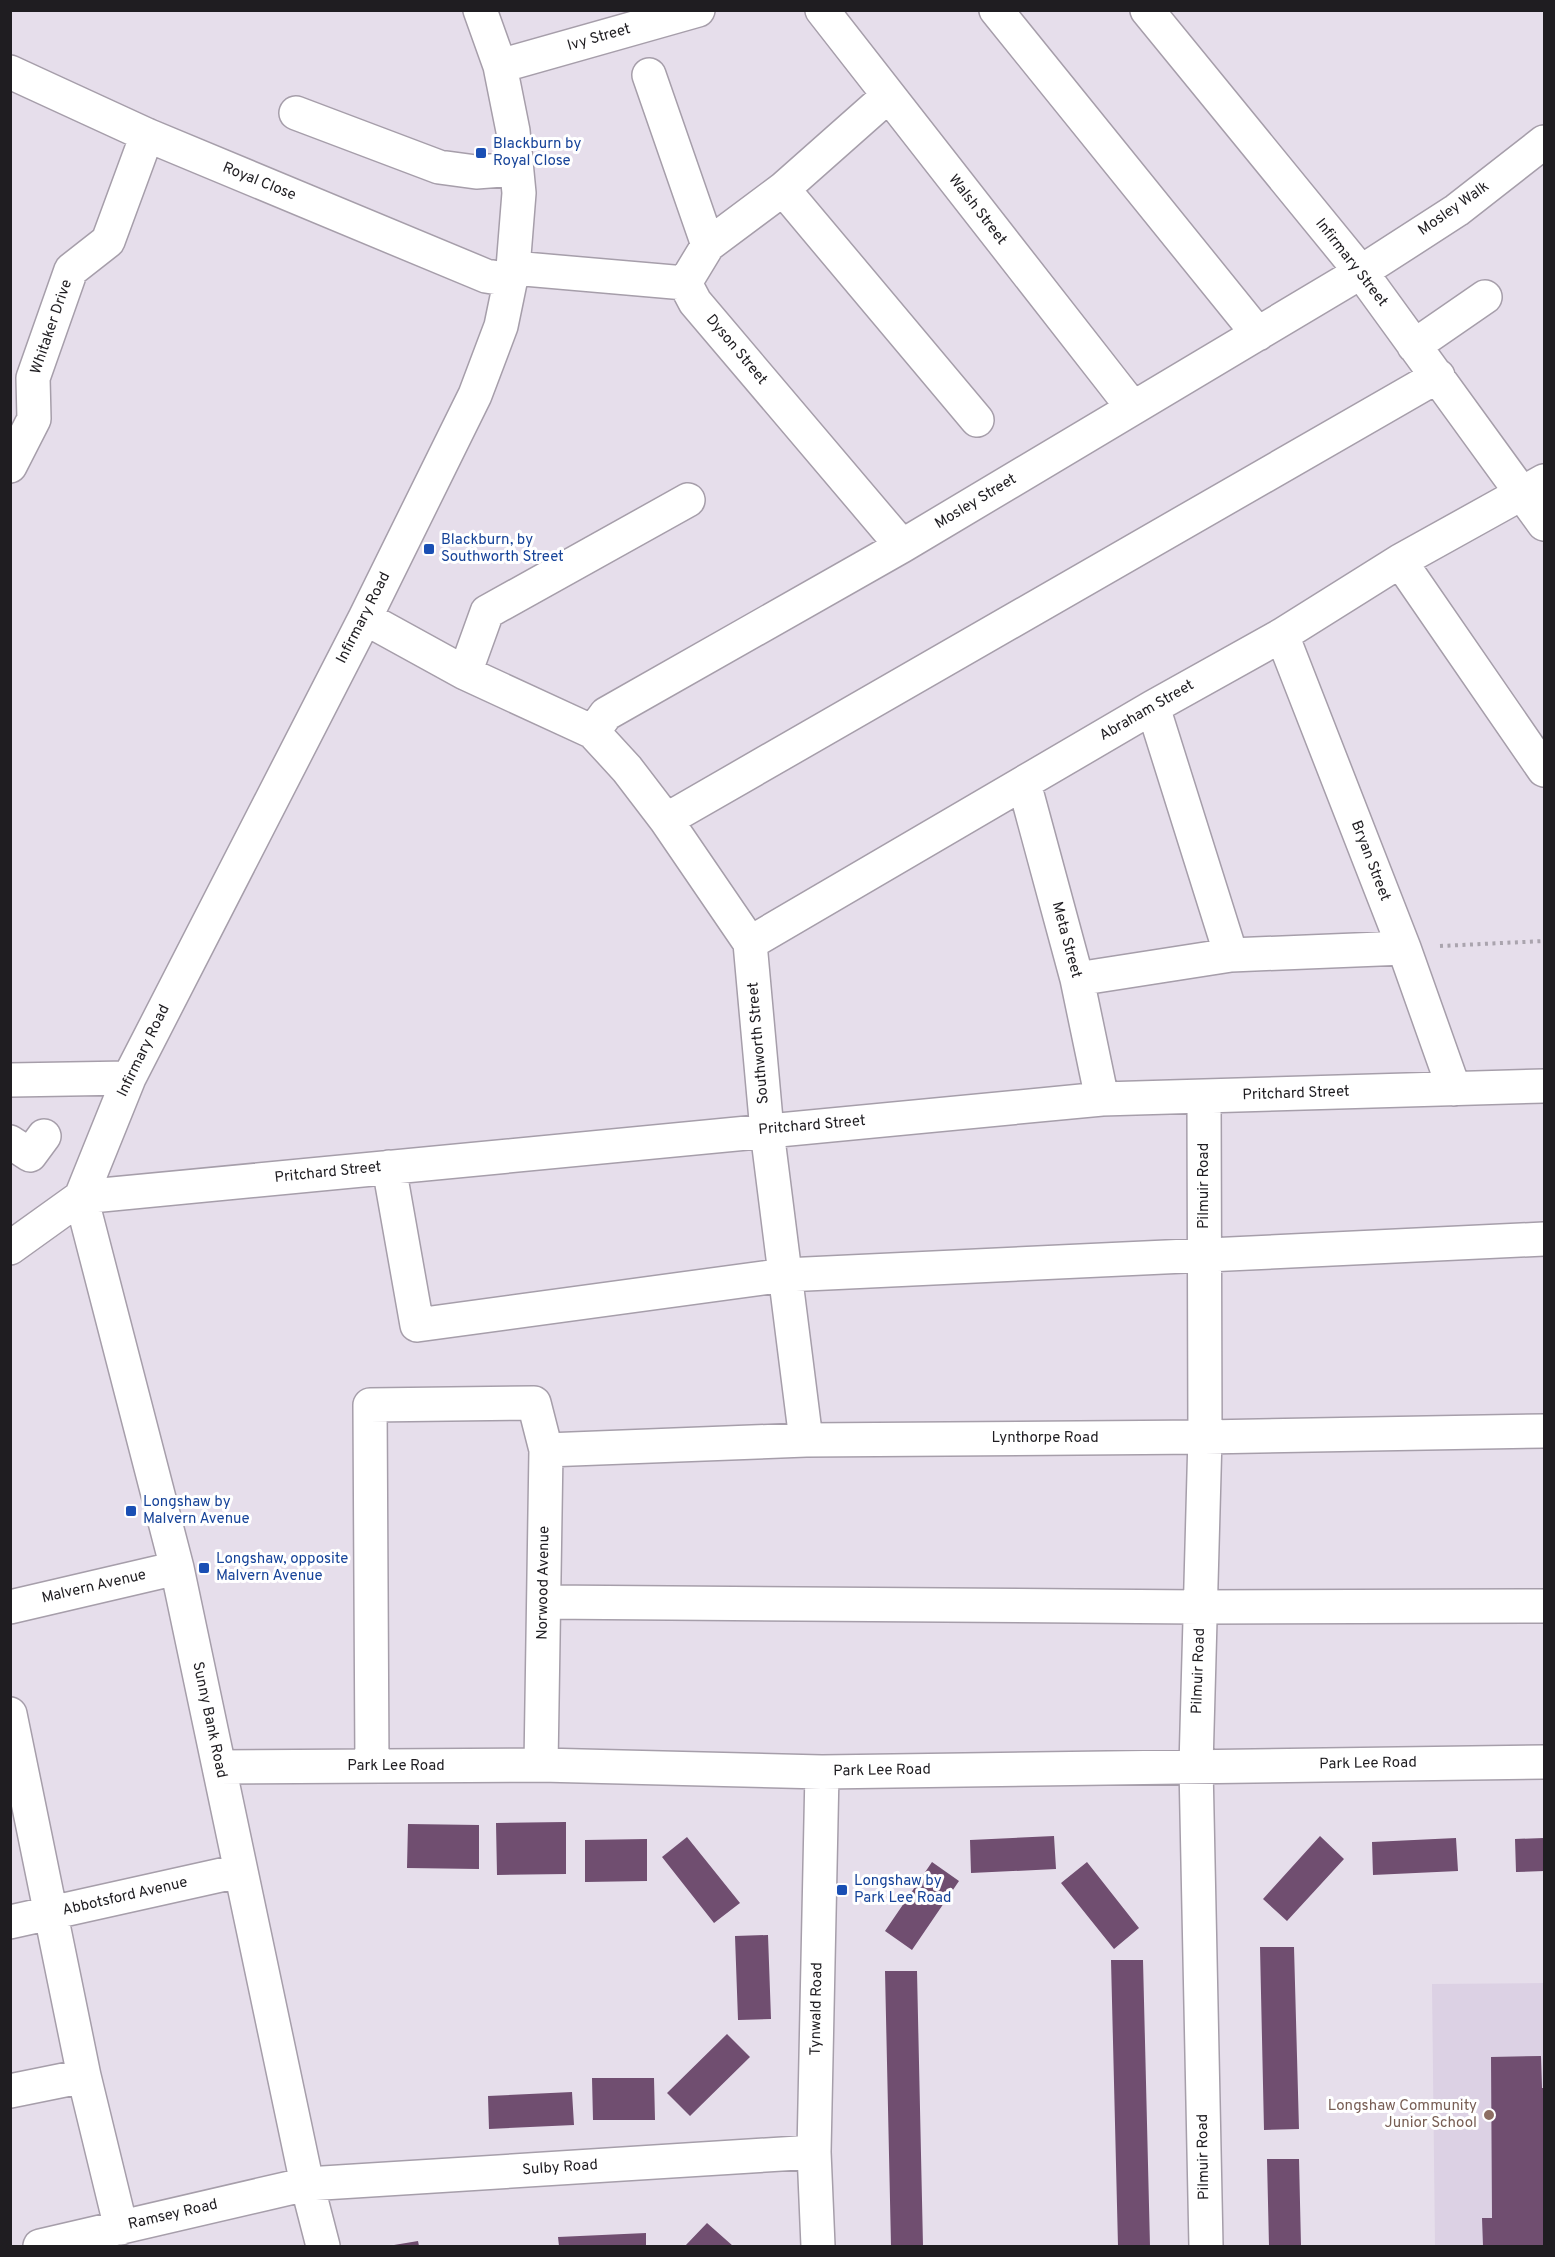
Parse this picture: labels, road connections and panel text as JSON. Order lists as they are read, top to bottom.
{
  "streets": {
    "street": [
      "Ivy Street",
      "Royal Close",
      "Mosley Walk",
      "Walsh Street",
      "Infirmary Street",
      "Whitaker Drive",
      "Dyson Street",
      "Mosley Street",
      "Infirmary Road",
      "Abraham Street",
      "Bryan Street",
      "Meta Street",
      "Southworth Street",
      "Pritchard Street",
      "Pilmuir Road",
      "Lynthorpe Road",
      "Norwood Avenue",
      "Malvern Avenue",
      "Sunny Bank Road",
      "Park Lee Road",
      "Abbotsford Avenue",
      "Tynwald Road",
      "Sulby Road",
      "Ramsey Road"
    ]
  },
  "crossings": [
    ["Ivy Street", "Infirmary Road"],
    ["Royal Close", "Whitaker Drive"],
    ["Royal Close", "Infirmary Road"],
    ["Mosley Walk", "Infirmary Street"],
    ["Mosley Walk", "Mosley Street"],
    ["Walsh Street", "Mosley Street"],
    ["Infirmary Street", "Mosley Street"],
    ["Infirmary Street", "Abraham Street"],
    ["Dyson Street", "Mosley Street"],
    ["Mosley Street", "Southworth Street"],
    ["Infirmary Road", "Pritchard Street"],
    ["Infirmary Road", "Sunny Bank Road"],
    ["Abraham Street", "Bryan Street"],
    ["Abraham Street", "Meta Street"],
    ["Abraham Street", "Southworth Street"],
    ["Bryan Street", "Pritchard Street"],
    ["Meta Street", "Pritchard Street"],
    ["Southworth Street", "Pritchard Street"],
    ["Southworth Street", "Lynthorpe Road"],
    ["Pritchard Street", "Pilmuir Road"],
    ["Pritchard Street", "Sunny Bank Road"],
    ["Pilmuir Road", "Lynthorpe Road"],
    ["Pilmuir Road", "Park Lee Road"],
    ["Lynthorpe Road", "Norwood Avenue"],
    ["Norwood Avenue", "Park Lee Road"],
    ["Malvern Avenue", "Sunny Bank Road"],
    ["Sunny Bank Road", "Park Lee Road"],
    ["Sunny Bank Road", "Abbotsford Avenue"],
    ["Sunny Bank Road", "Sulby Road"],
    ["Sunny Bank Road", "Ramsey Road"],
    ["Park Lee Road", "Tynwald Road"],
    ["Tynwald Road", "Sulby Road"],
    ["Sulby Road", "Ramsey Road"]
  ],
  "places": {
    "transit": [
      "Blackburn by Royal Close",
      "Blackburn, by Southworth Street",
      "Longshaw by Malvern Avenue",
      "Longshaw, opposite Malvern Avenue",
      "Longshaw by Park Lee Road"
    ],
    "other": ["Longshaw Community Junior School"]
  }
}
